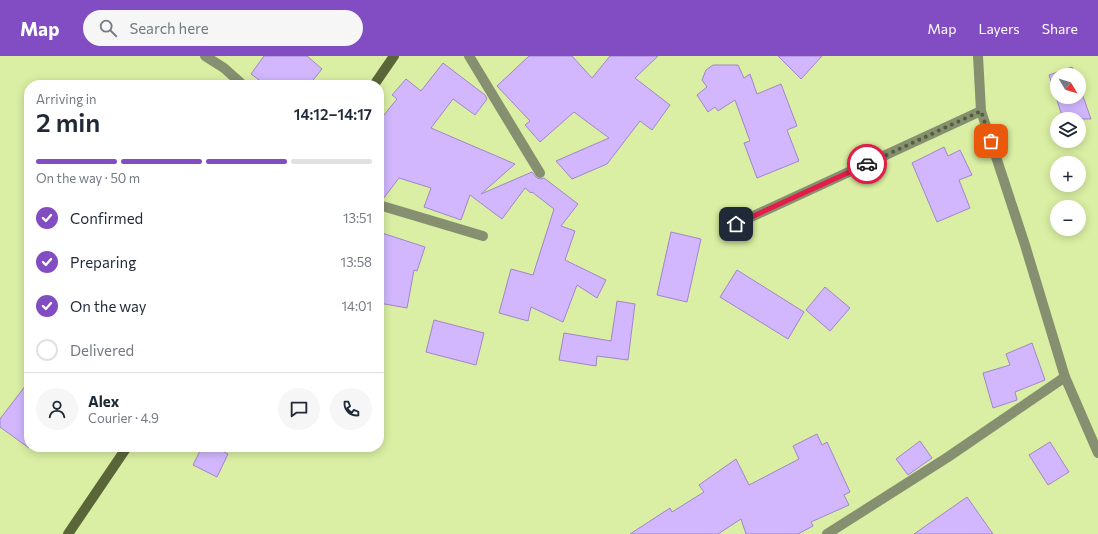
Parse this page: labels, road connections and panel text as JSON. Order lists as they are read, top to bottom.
{
  "north": "bottom right",
  "page": {
    "header": "Map",
    "search": "Search here",
    "nav": ["Map", "Layers", "Share"],
    "map_buttons": ["+", "−"],
    "heading": ["2 min", "Arriving in", "14:12–14:17"],
    "panel": ["Alex", "Courier · 4.9"],
    "bar": "On the way · 50 m",
    "list": [
      ["Confirmed", "13:51"],
      ["Preparing", "13:58"],
      ["On the way", "14:01"],
      "Delivered"
    ]
  }
}
